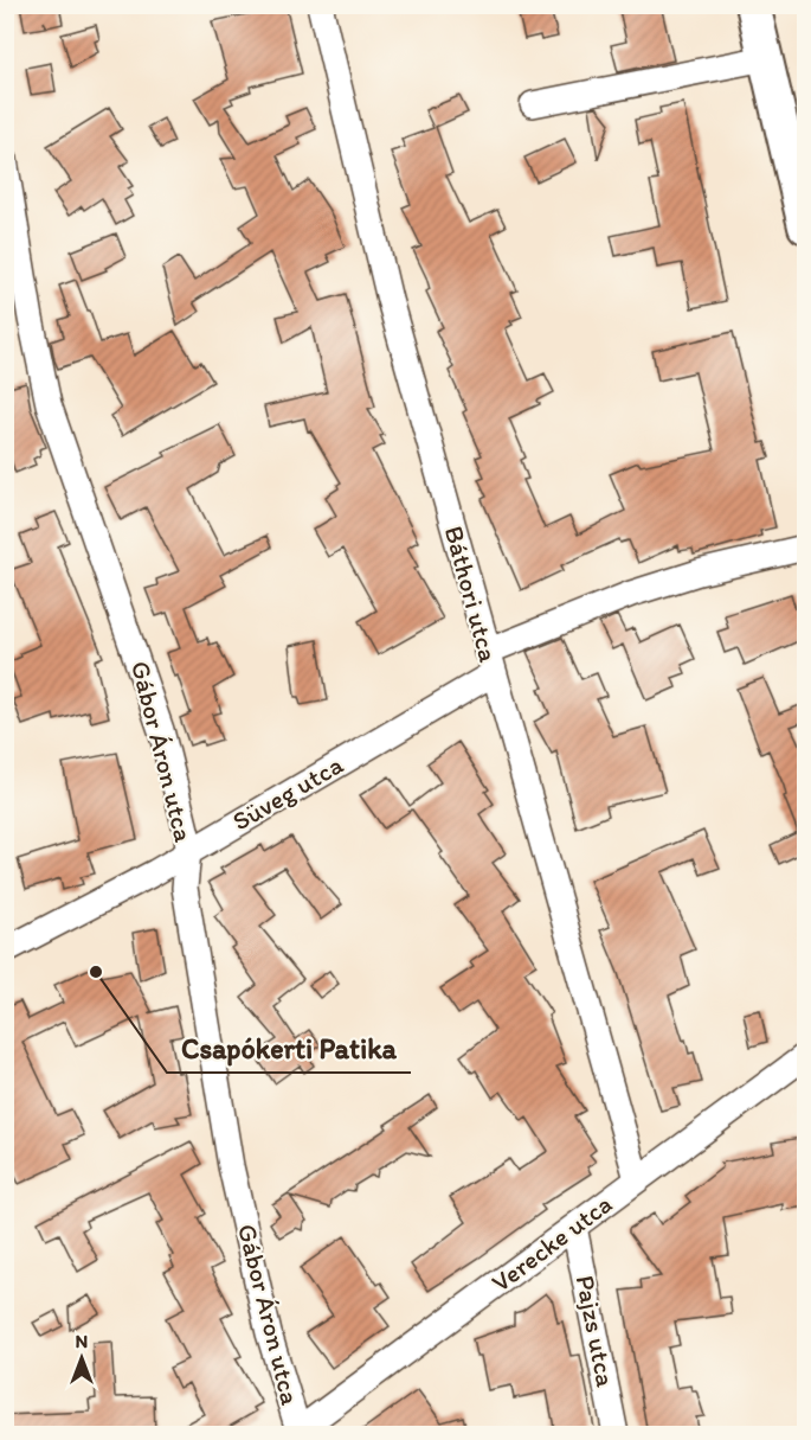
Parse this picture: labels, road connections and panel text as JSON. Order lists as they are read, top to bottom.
{
  "streets": {
    "street": [
      "Báthori utca",
      "Gábor Áron utca",
      "Süveg utca",
      "Verecke utca",
      "Pajzs utca"
    ]
  },
  "crossings": [
    ["Báthori utca", "Süveg utca"],
    ["Báthori utca", "Verecke utca"],
    ["Gábor Áron utca", "Süveg utca"],
    ["Gábor Áron utca", "Verecke utca"],
    ["Verecke utca", "Pajzs utca"]
  ],
  "places": ["Csapókerti Patika"],
  "north": "top"
}
